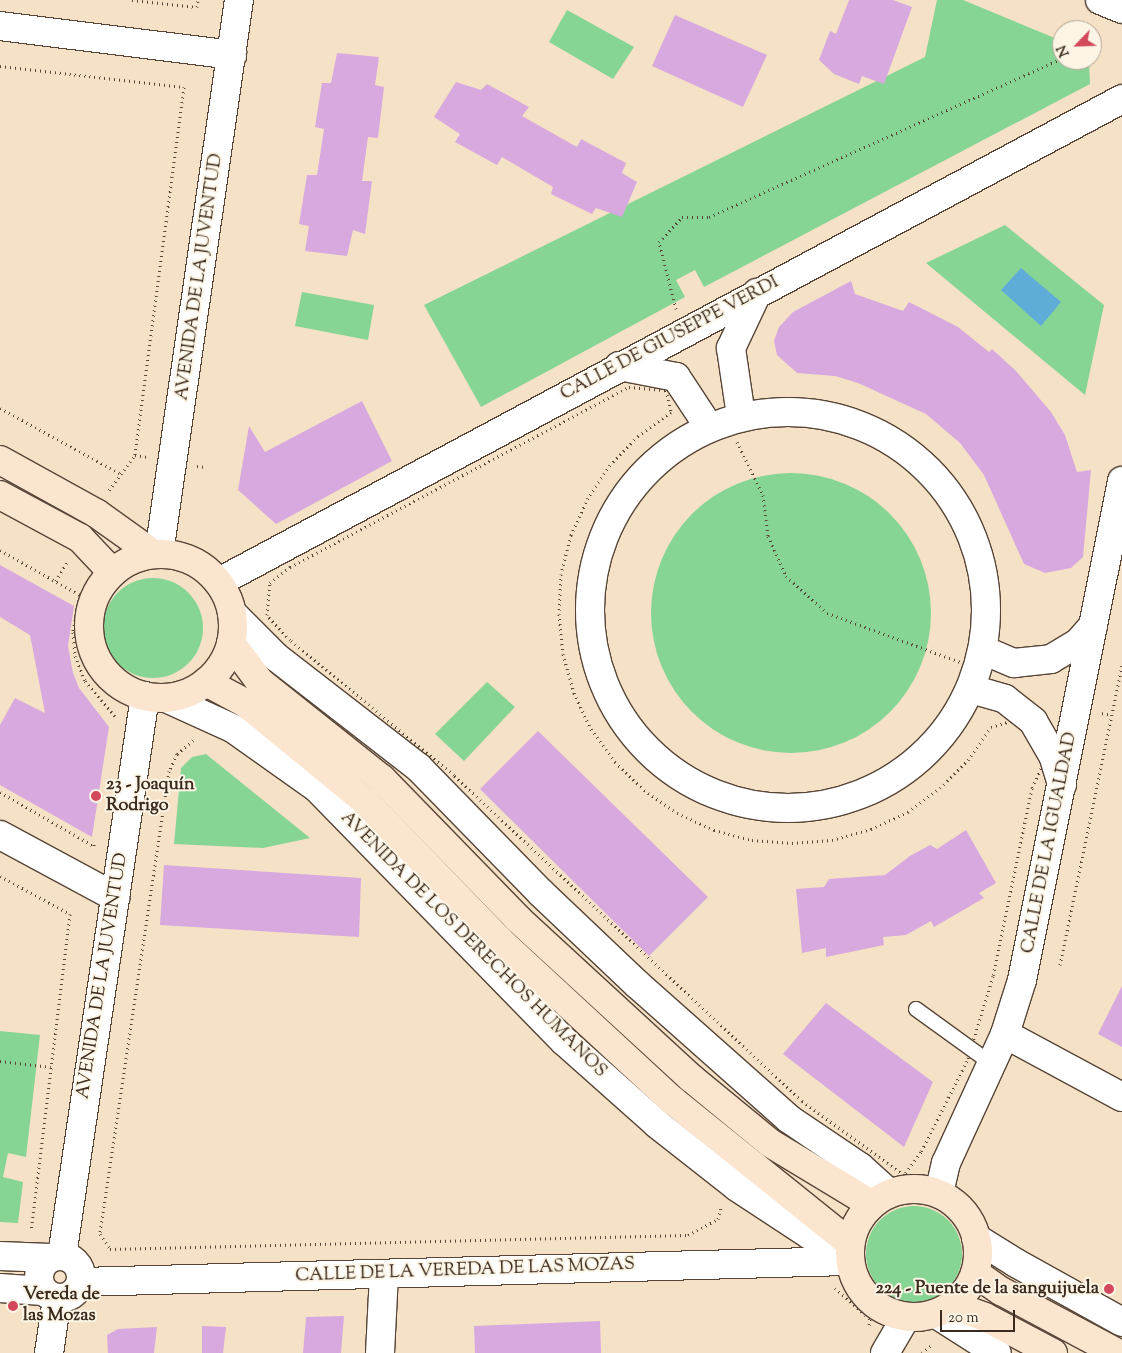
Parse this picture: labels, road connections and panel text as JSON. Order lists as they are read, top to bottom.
{
  "streets": {
    "main road": ["AVENIDA DE LOS DERECHOS HUMANOS"],
    "street": [
      "AVENIDA DE LA JUVENTUD",
      "CALLE DE GIUSEPPE VERDI",
      "CALLE DE LA IGUALDAD",
      "CALLE DE LA VEREDA DE LAS MOZAS"
    ]
  },
  "crossings": [
    ["AVENIDA DE LA JUVENTUD", "CALLE DE GIUSEPPE VERDI"],
    ["AVENIDA DE LA JUVENTUD", "AVENIDA DE LOS DERECHOS HUMANOS"],
    ["AVENIDA DE LA JUVENTUD", "CALLE DE LA VEREDA DE LAS MOZAS"],
    ["CALLE DE GIUSEPPE VERDI", "AVENIDA DE LOS DERECHOS HUMANOS"],
    ["CALLE DE LA IGUALDAD", "AVENIDA DE LOS DERECHOS HUMANOS"],
    ["CALLE DE LA IGUALDAD", "CALLE DE LA VEREDA DE LAS MOZAS"],
    ["AVENIDA DE LOS DERECHOS HUMANOS", "CALLE DE LA VEREDA DE LAS MOZAS"]
  ],
  "places": ["23 - Joaquín Rodrigo", "224 - Puente de la sanguijuela", "Vereda de las Mozas"],
  "scale_bar": "20 m",
  "north": "bottom left"
}
